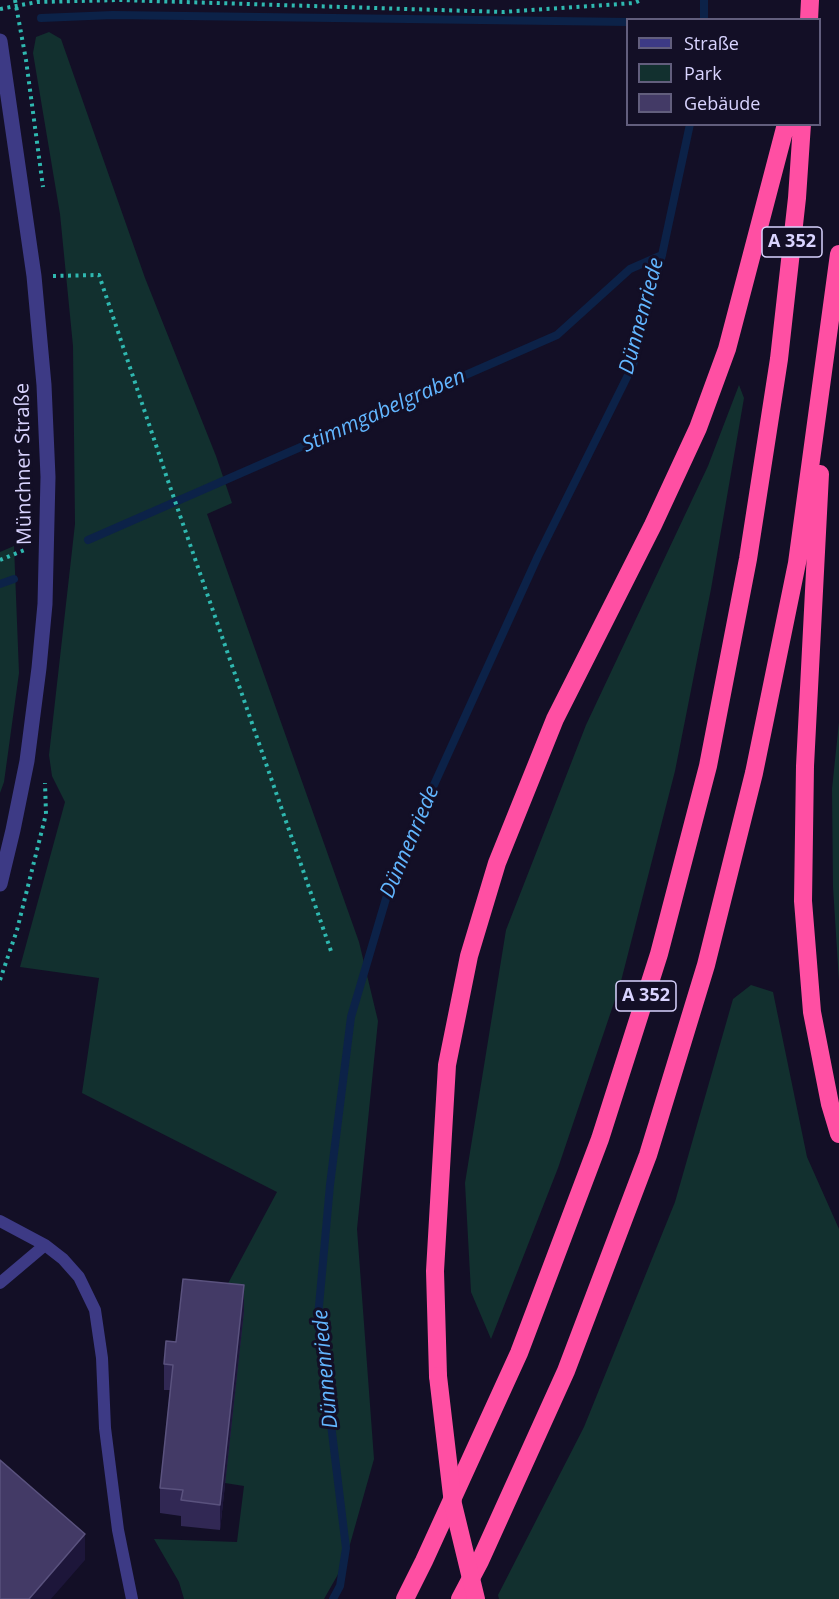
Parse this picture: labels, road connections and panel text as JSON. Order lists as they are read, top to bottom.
{
  "streets": {
    "highway": ["A 352"],
    "street": ["Münchner Straße"]
  },
  "water": ["Dünnenriede", "Stimmgabelgraben"],
  "legend": ["Straße", "Park", "Gebäude"]
}
